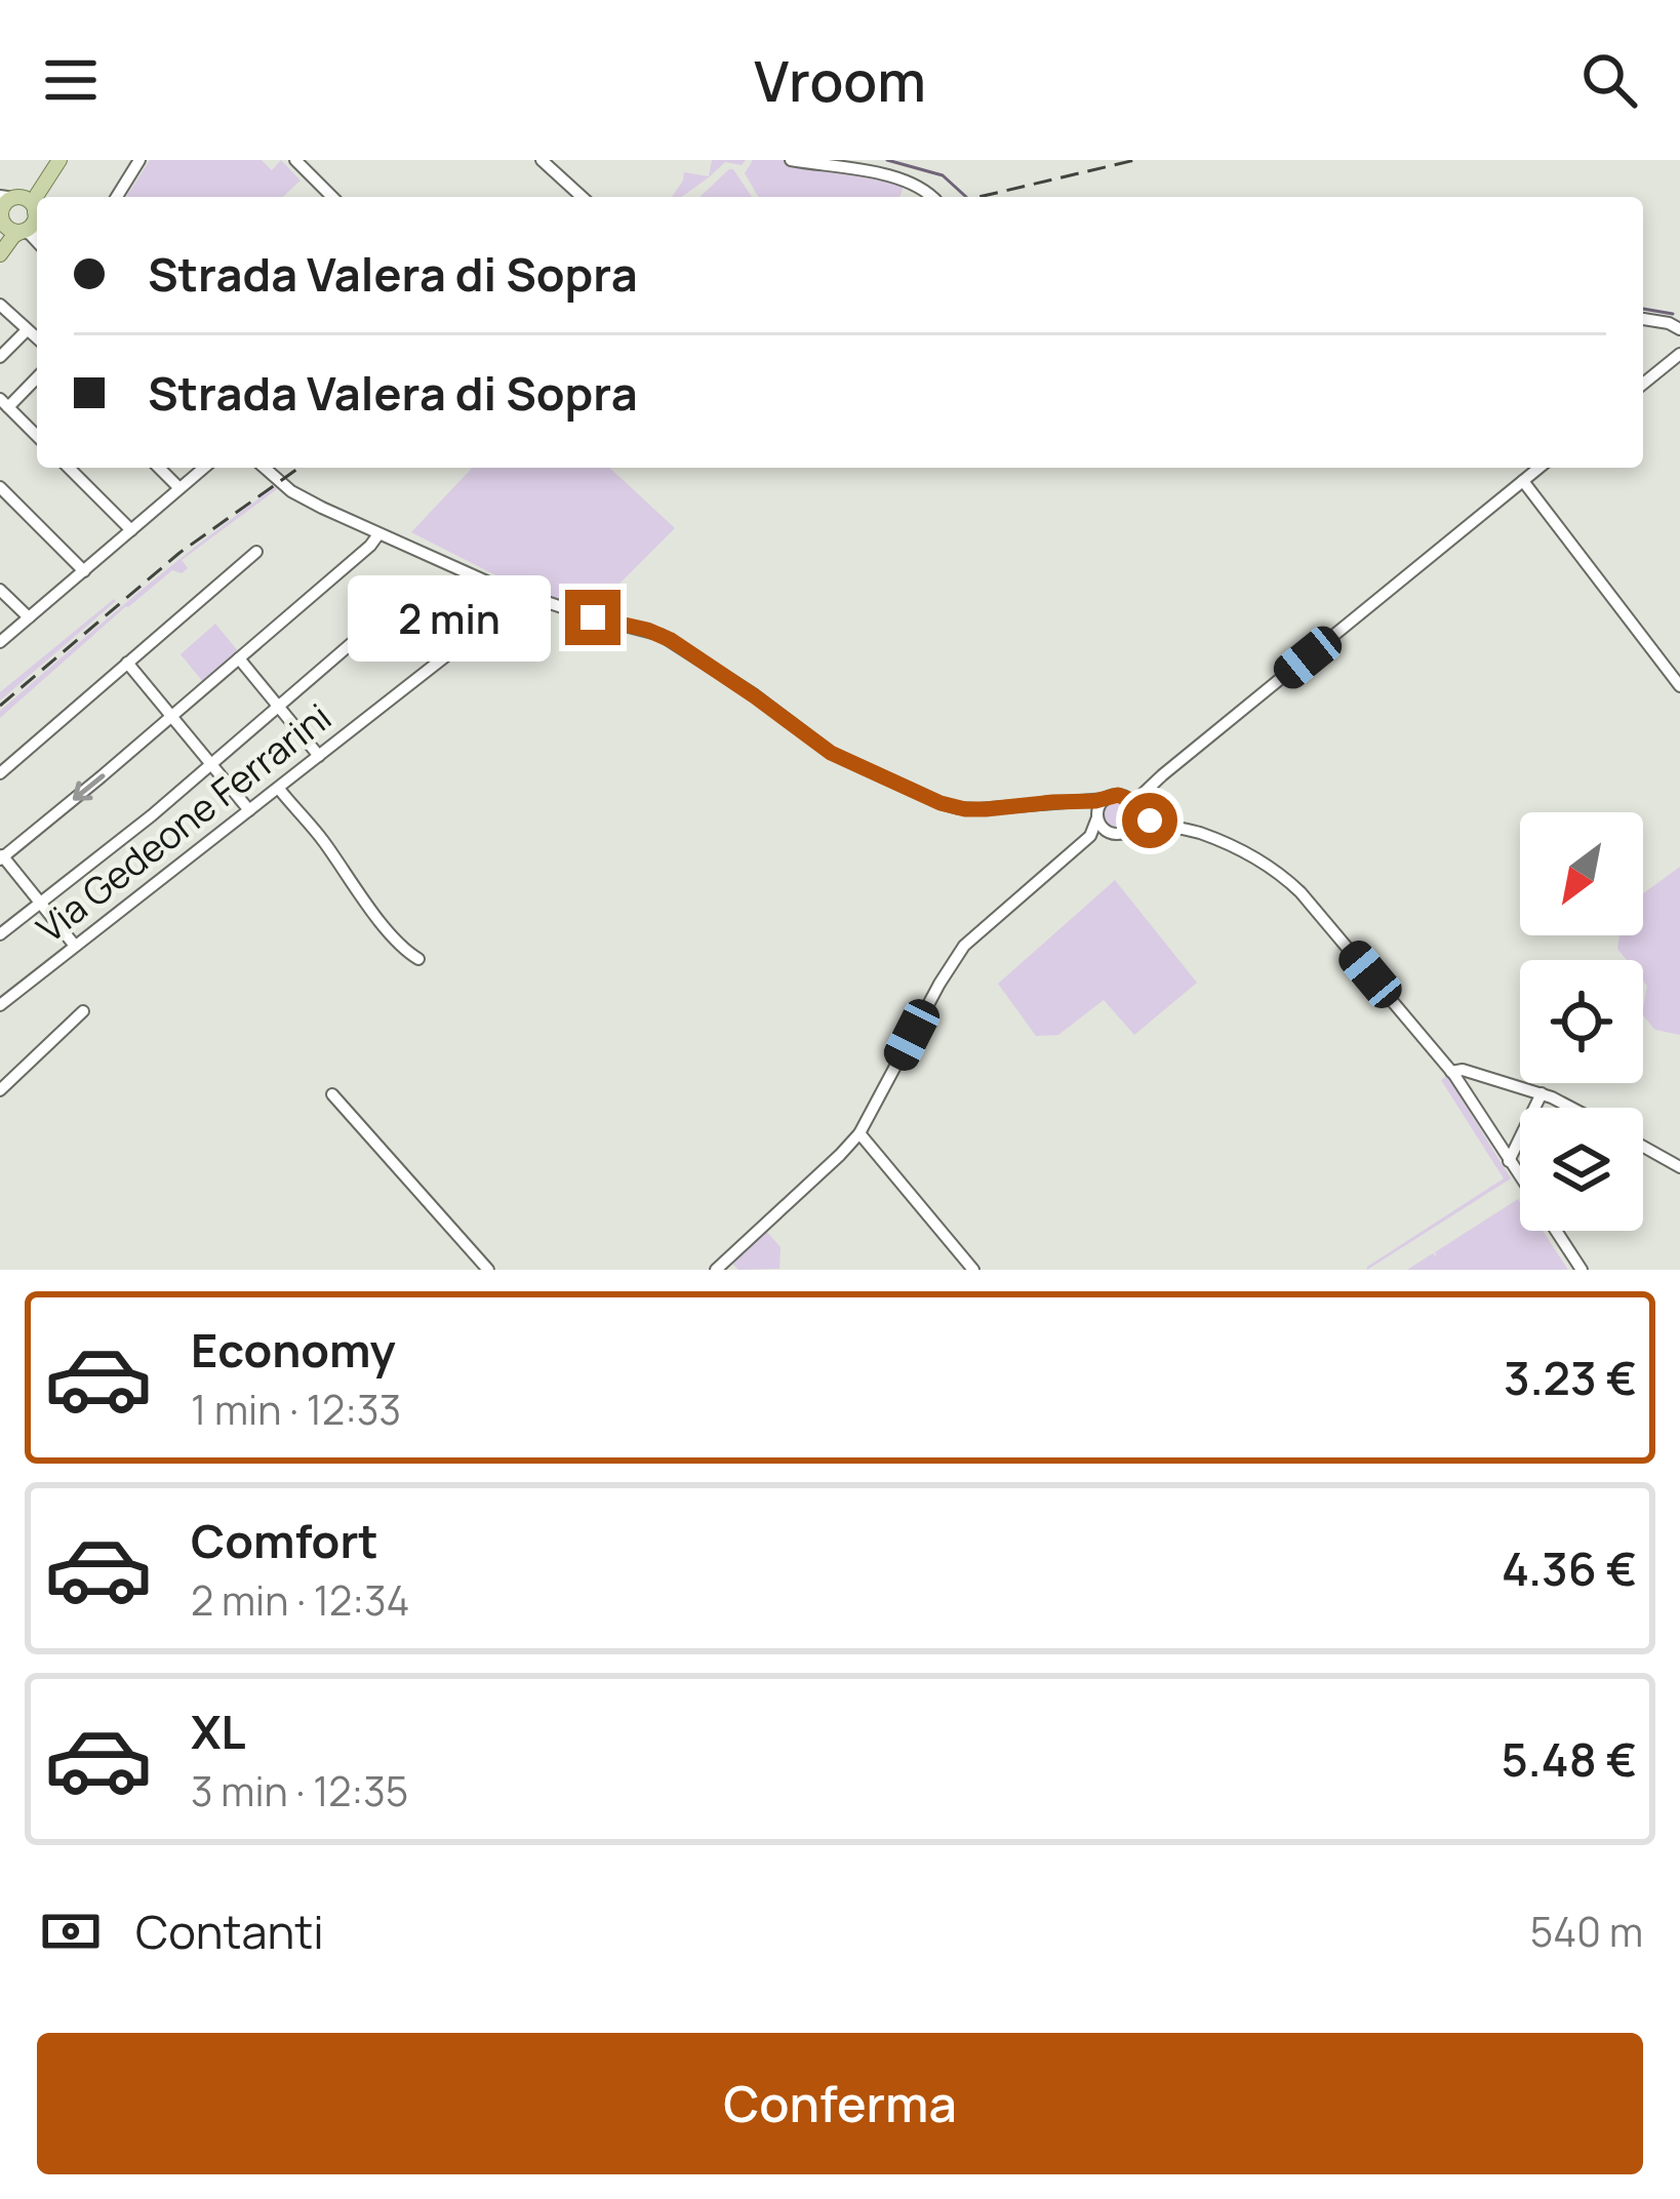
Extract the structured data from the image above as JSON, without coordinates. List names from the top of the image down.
{
  "streets": {
    "street": ["Via Gedeone Ferrarini"]
  },
  "north": "bottom left",
  "page": {
    "header": "Vroom",
    "banner": ["Strada Valera di Sopra", "Strada Valera di Sopra"],
    "bubble": "2 min",
    "list": [
      {
        "name": "Economy",
        "note": "1 min · 12:33",
        "value": "3.23 €"
      },
      {
        "name": "Comfort",
        "note": "2 min · 12:34",
        "value": "4.36 €"
      },
      {
        "name": "XL",
        "note": "3 min · 12:35",
        "value": "5.48 €"
      }
    ],
    "pay": ["Contanti", "540 m"],
    "buttons": "Conferma"
  }
}
